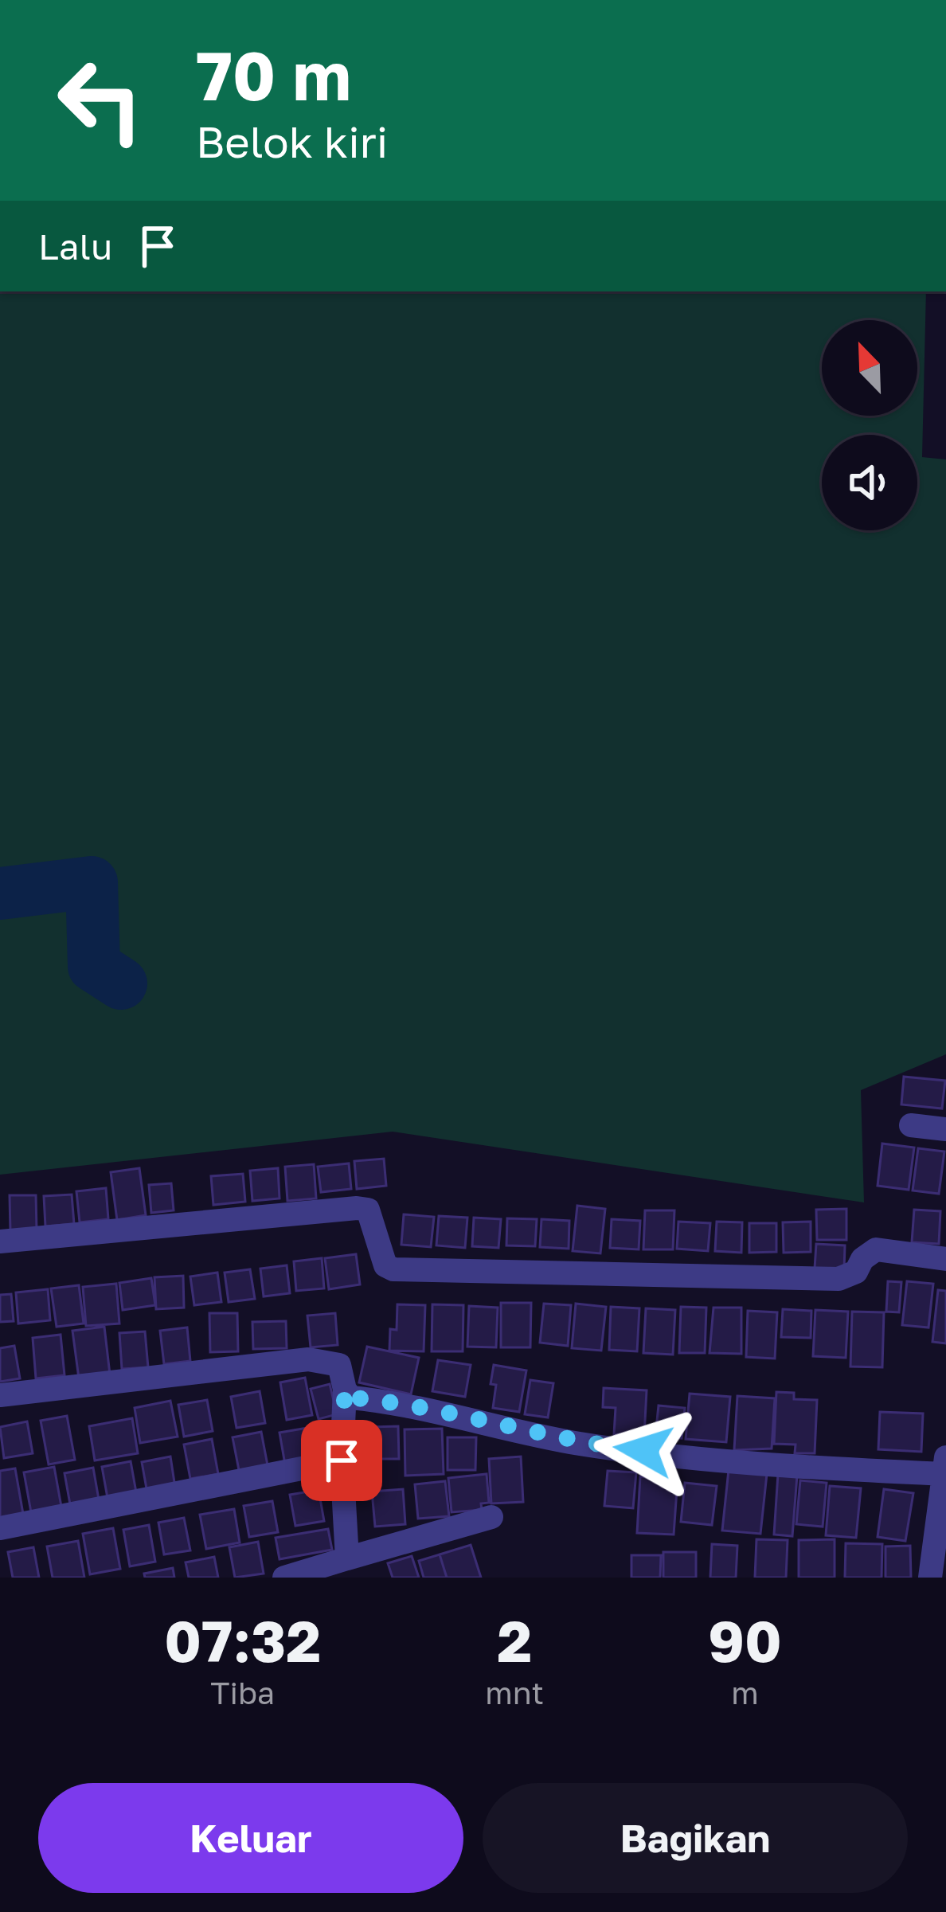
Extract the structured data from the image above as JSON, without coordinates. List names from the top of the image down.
{
  "north": "top left",
  "page": {
    "turn": ["70 m", "Belok kiri"],
    "then": "Lalu",
    "eta": [
      "07:32",
      "Tiba",
      "2",
      "mnt",
      "90",
      "m"
    ],
    "buttons": ["Keluar", "Bagikan"]
  }
}
